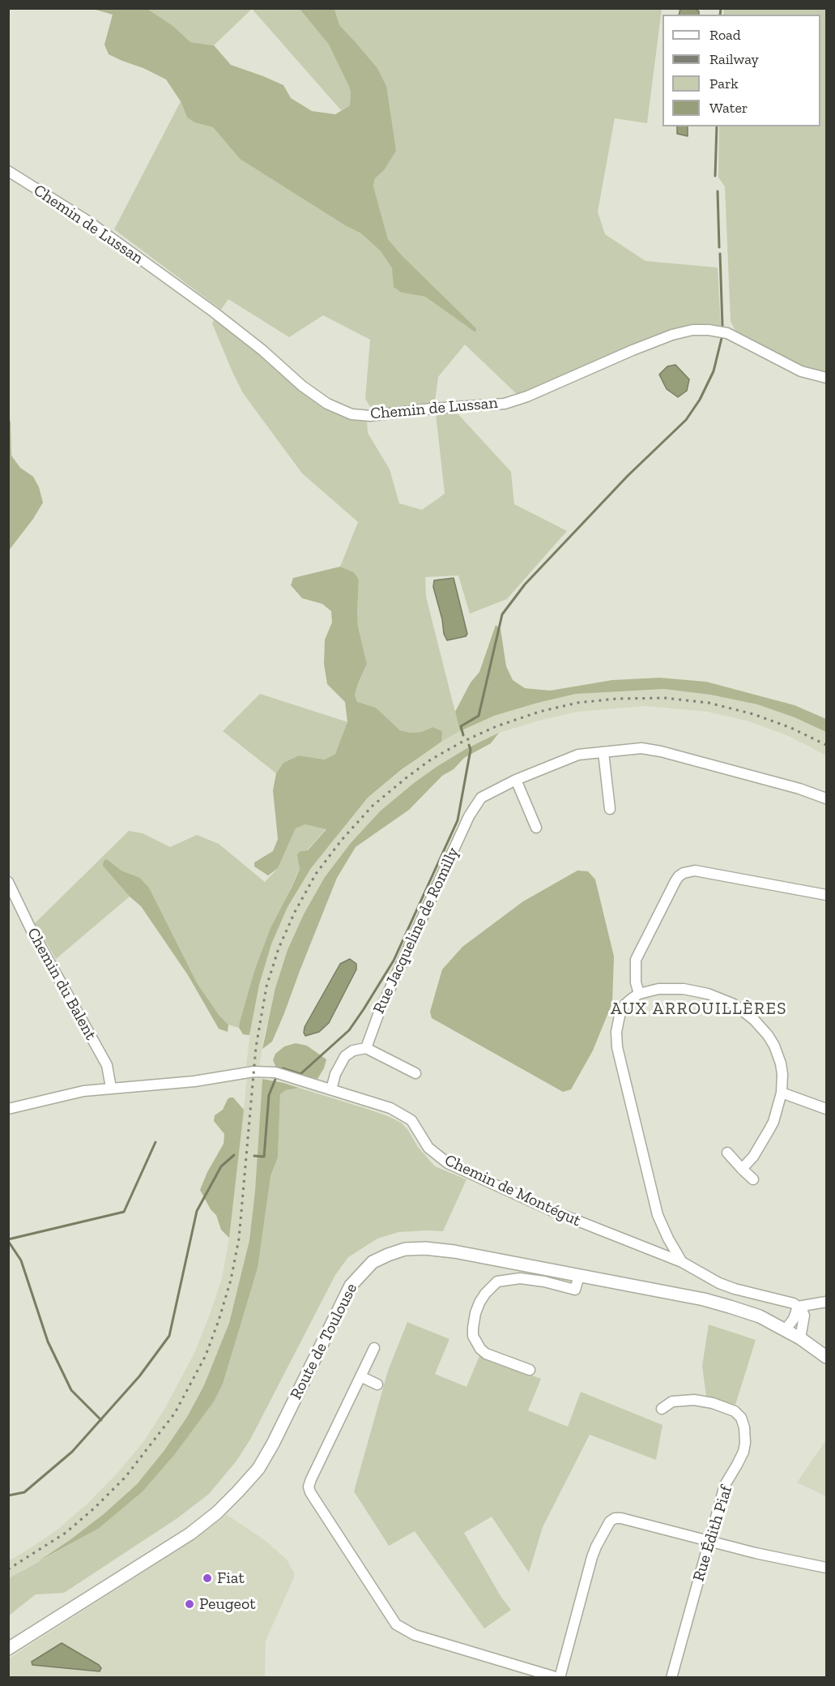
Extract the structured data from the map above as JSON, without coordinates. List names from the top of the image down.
{
  "streets": {
    "main road": ["Route de Toulouse"],
    "street": [
      "Chemin de Lussan",
      "Rue Jacqueline de Romilly",
      "Chemin du Balent",
      "Chemin de Montégut",
      "Rue Édith Piaf"
    ]
  },
  "crossings": [
    ["Chemin du Balent", "Chemin de Montégut"]
  ],
  "districts": ["AUX ARROUILLÈRES"],
  "places": ["Fiat", "Peugeot"],
  "legend": [
    "Road",
    "Railway",
    "Park",
    "Water"
  ]
}
